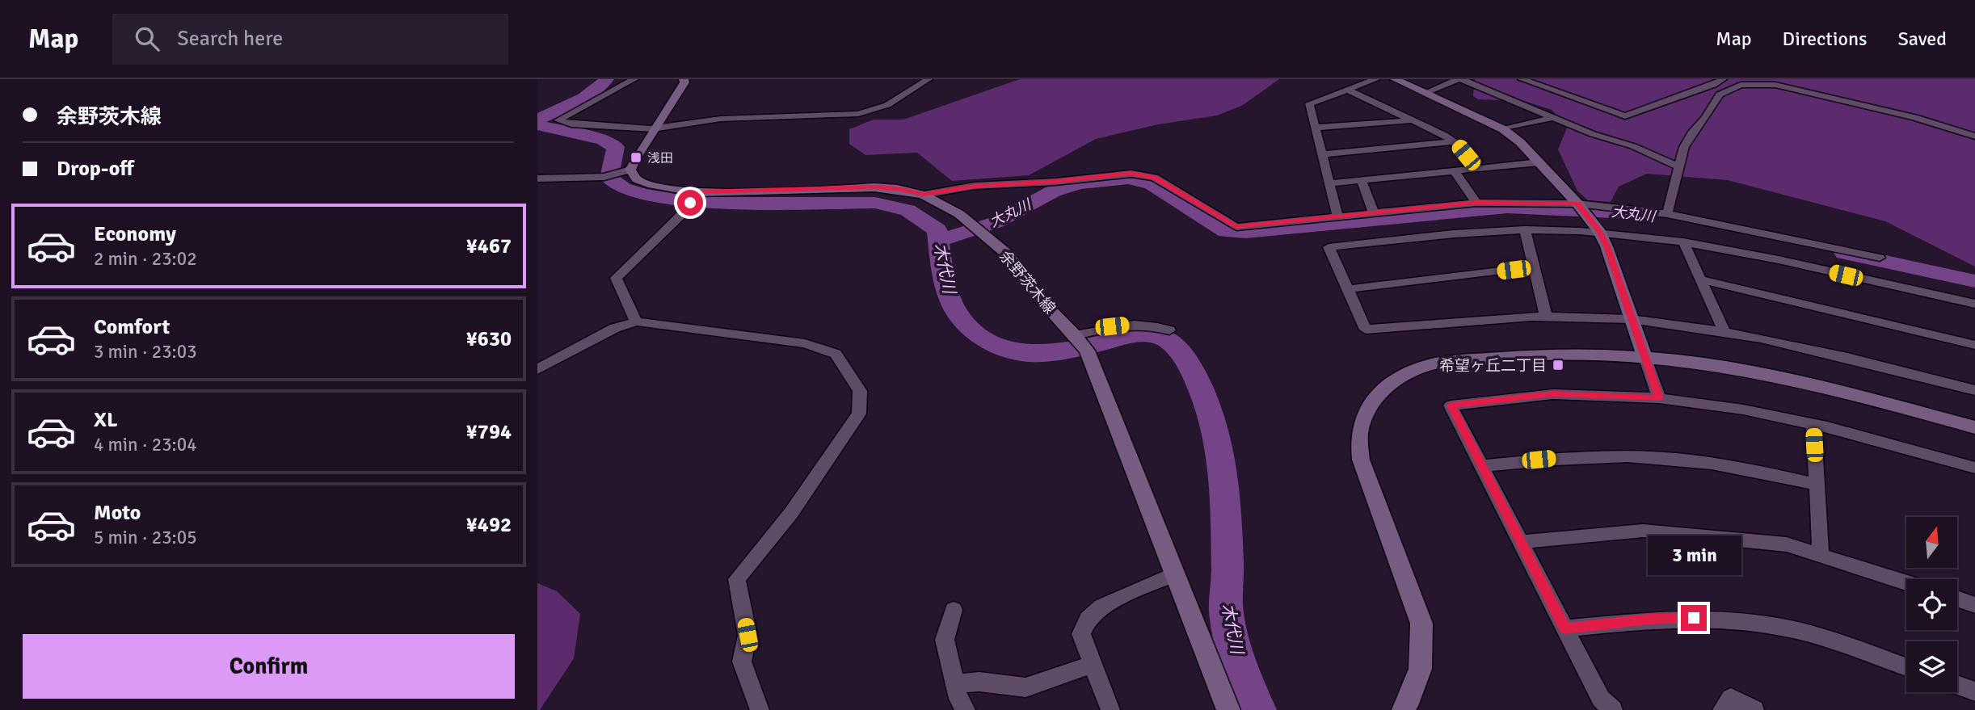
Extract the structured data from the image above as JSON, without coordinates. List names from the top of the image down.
{
  "streets": {
    "street": ["余野茨木線"]
  },
  "water": ["大丸川", "木代川"],
  "places": {
    "transit": ["浅田", "希望ヶ丘二丁目"]
  },
  "north": "top",
  "page": {
    "header": "Map",
    "search": "Search here",
    "nav": ["Map", "Directions", "Saved"],
    "banner": ["余野茨木線", "Drop-off"],
    "list": [
      {
        "name": "Economy",
        "note": "2 min · 23:02",
        "value": "¥467"
      },
      {
        "name": "Comfort",
        "note": "3 min · 23:03",
        "value": "¥630"
      },
      {
        "name": "XL",
        "note": "4 min · 23:04",
        "value": "¥794"
      },
      {
        "name": "Moto",
        "note": "5 min · 23:05",
        "value": "¥492"
      }
    ],
    "bubble": "3 min",
    "buttons": "Confirm"
  }
}
